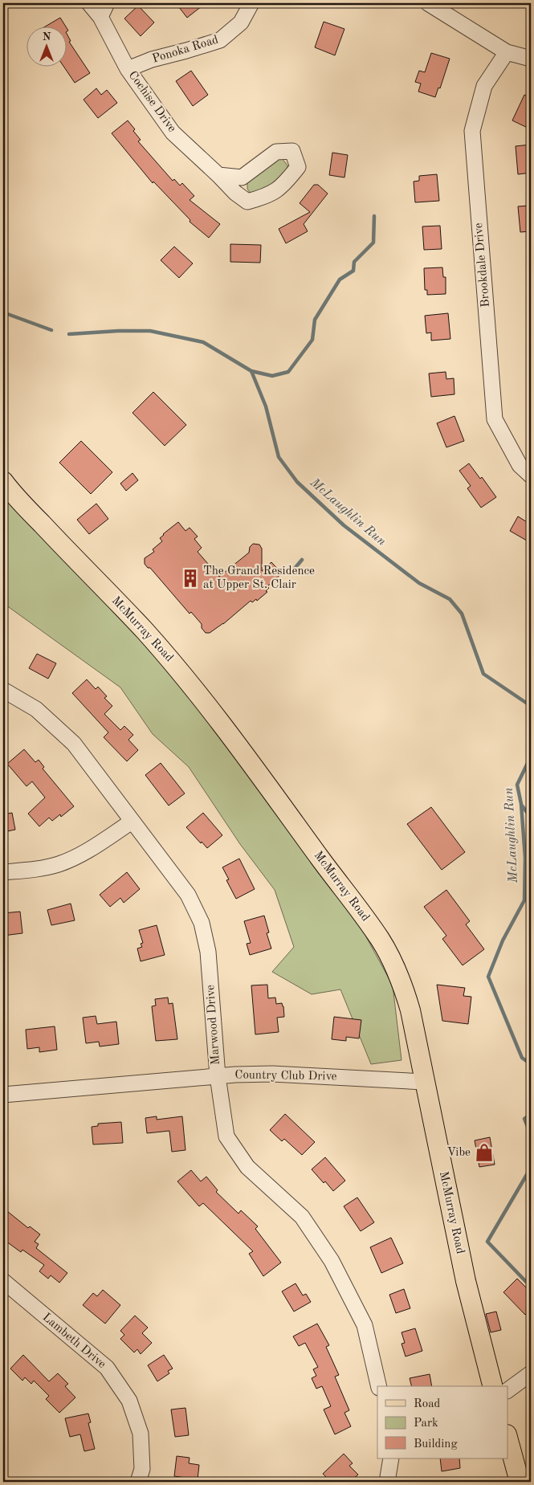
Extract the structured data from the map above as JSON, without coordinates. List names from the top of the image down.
{
  "streets": {
    "main road": ["McMurray Road"],
    "street": [
      "Ponoka Road",
      "Cochise Drive",
      "Brookdale Drive",
      "Marwood Drive",
      "Country Club Drive",
      "Lambeth Drive"
    ]
  },
  "crossings": [
    ["Ponoka Road", "Cochise Drive"],
    ["McMurray Road", "Country Club Drive"],
    ["Marwood Drive", "Country Club Drive"]
  ],
  "water": ["McLaughlin Run"],
  "places": {
    "building": ["The Grand Residence at Upper St. Clair"],
    "shop": ["Vibe"]
  },
  "legend": ["Road", "Park", "Building"],
  "north": "top"
}
